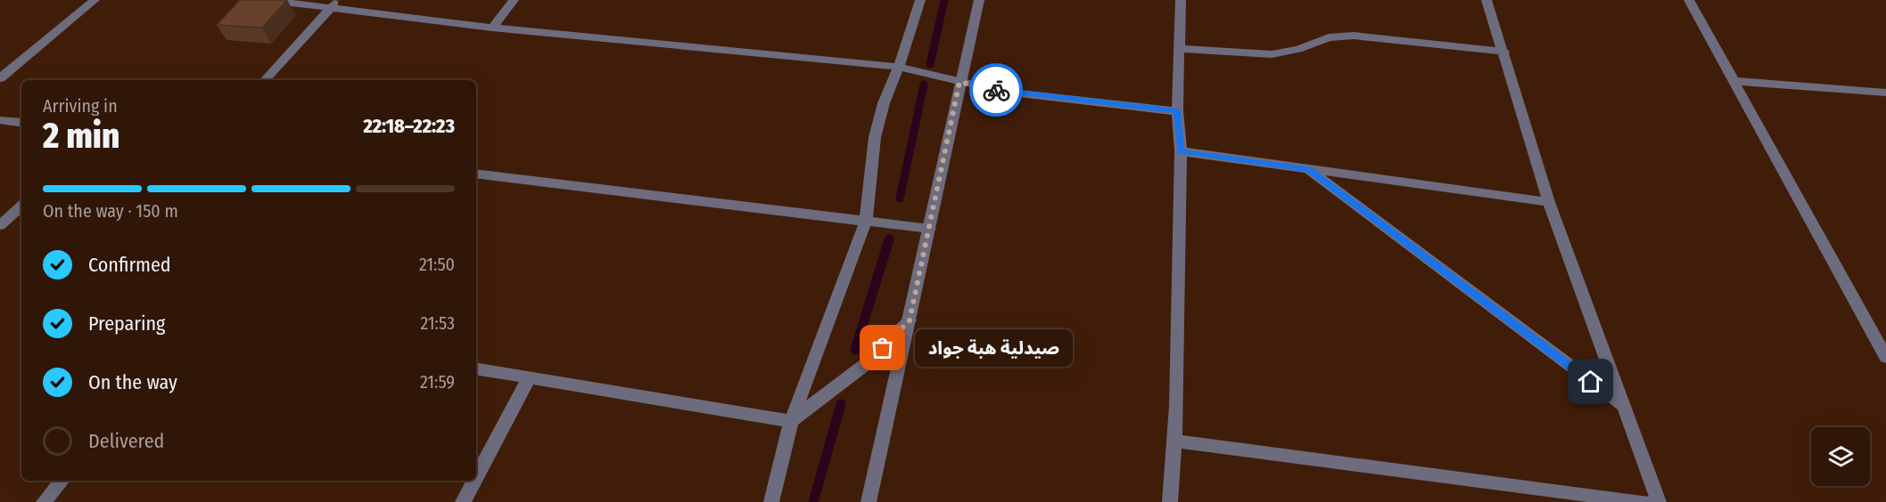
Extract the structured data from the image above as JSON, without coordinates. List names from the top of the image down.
{
  "places": ["صيدلية هبة جواد"],
  "page": {
    "heading": ["2 min", "Arriving in", "22:18–22:23"],
    "bar": "On the way · 150 m",
    "list": [
      ["Confirmed", "21:50"],
      ["Preparing", "21:53"],
      ["On the way", "21:59"],
      "Delivered"
    ],
    "bubble": "صيدلية هبة جواد"
  }
}
